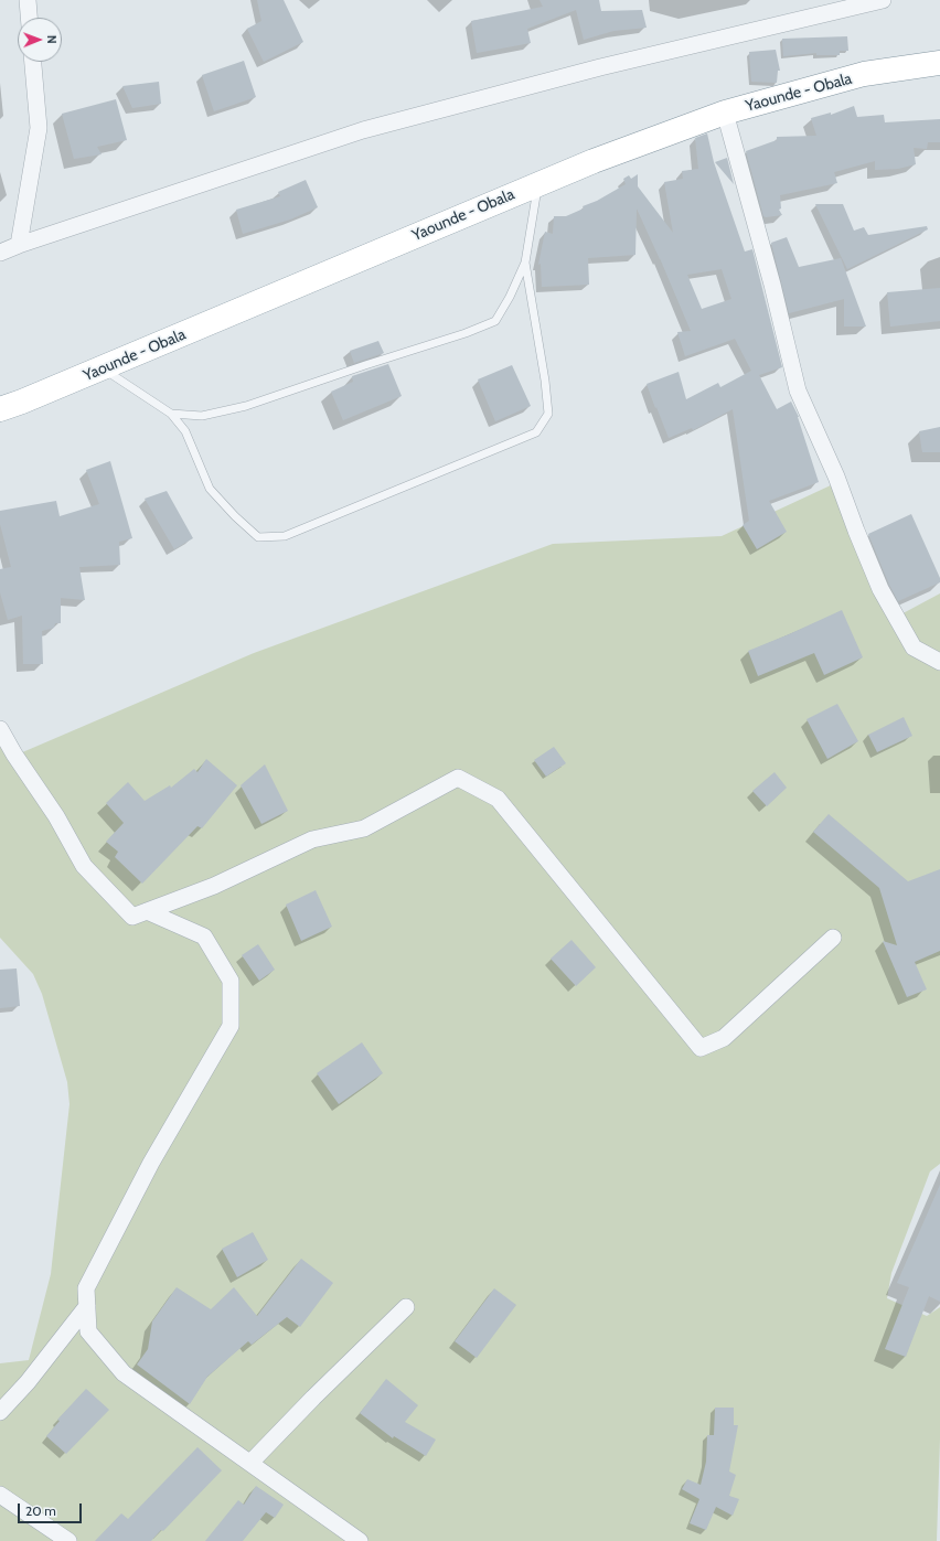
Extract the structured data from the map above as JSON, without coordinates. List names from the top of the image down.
{
  "streets": {
    "highway": ["Yaounde - Obala"]
  },
  "scale_bar": "20 m",
  "north": "right"
}
